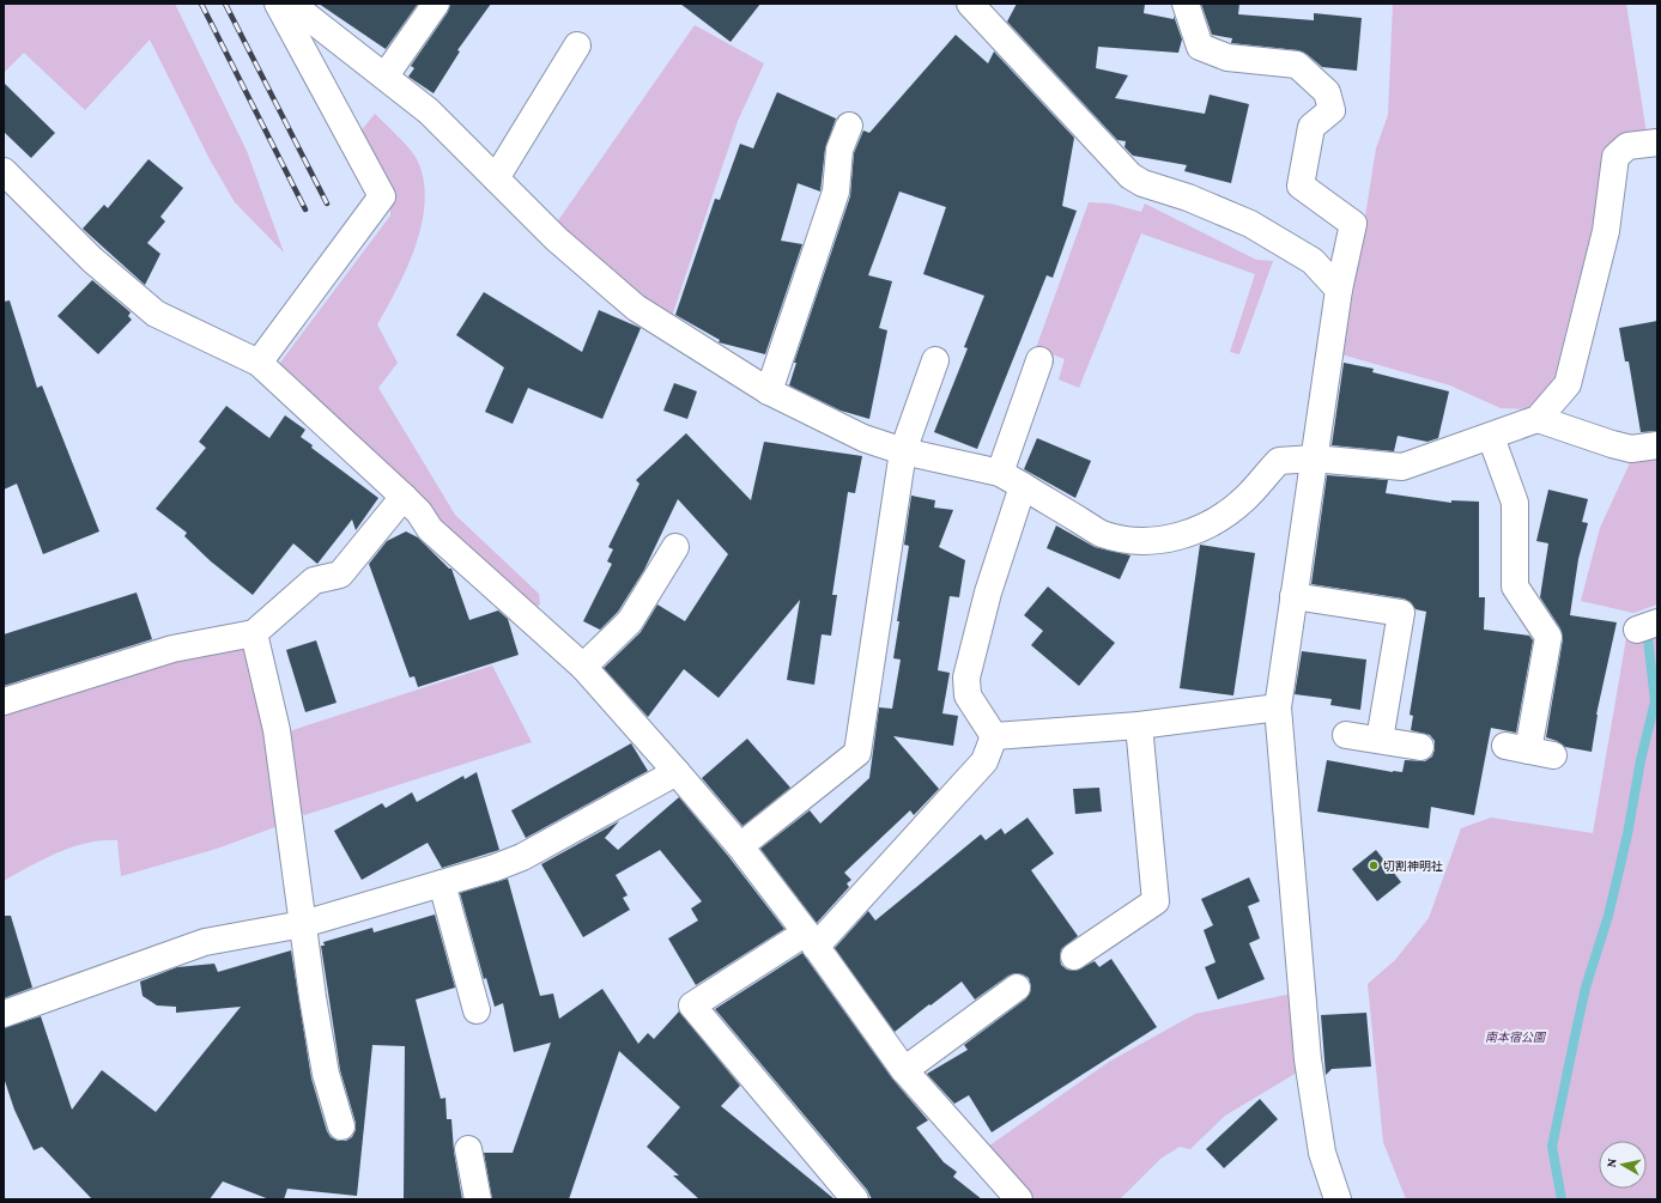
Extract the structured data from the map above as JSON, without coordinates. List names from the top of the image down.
{
  "parks": ["南本宿公園"],
  "places": ["切割神明社"],
  "north": "left"
}
